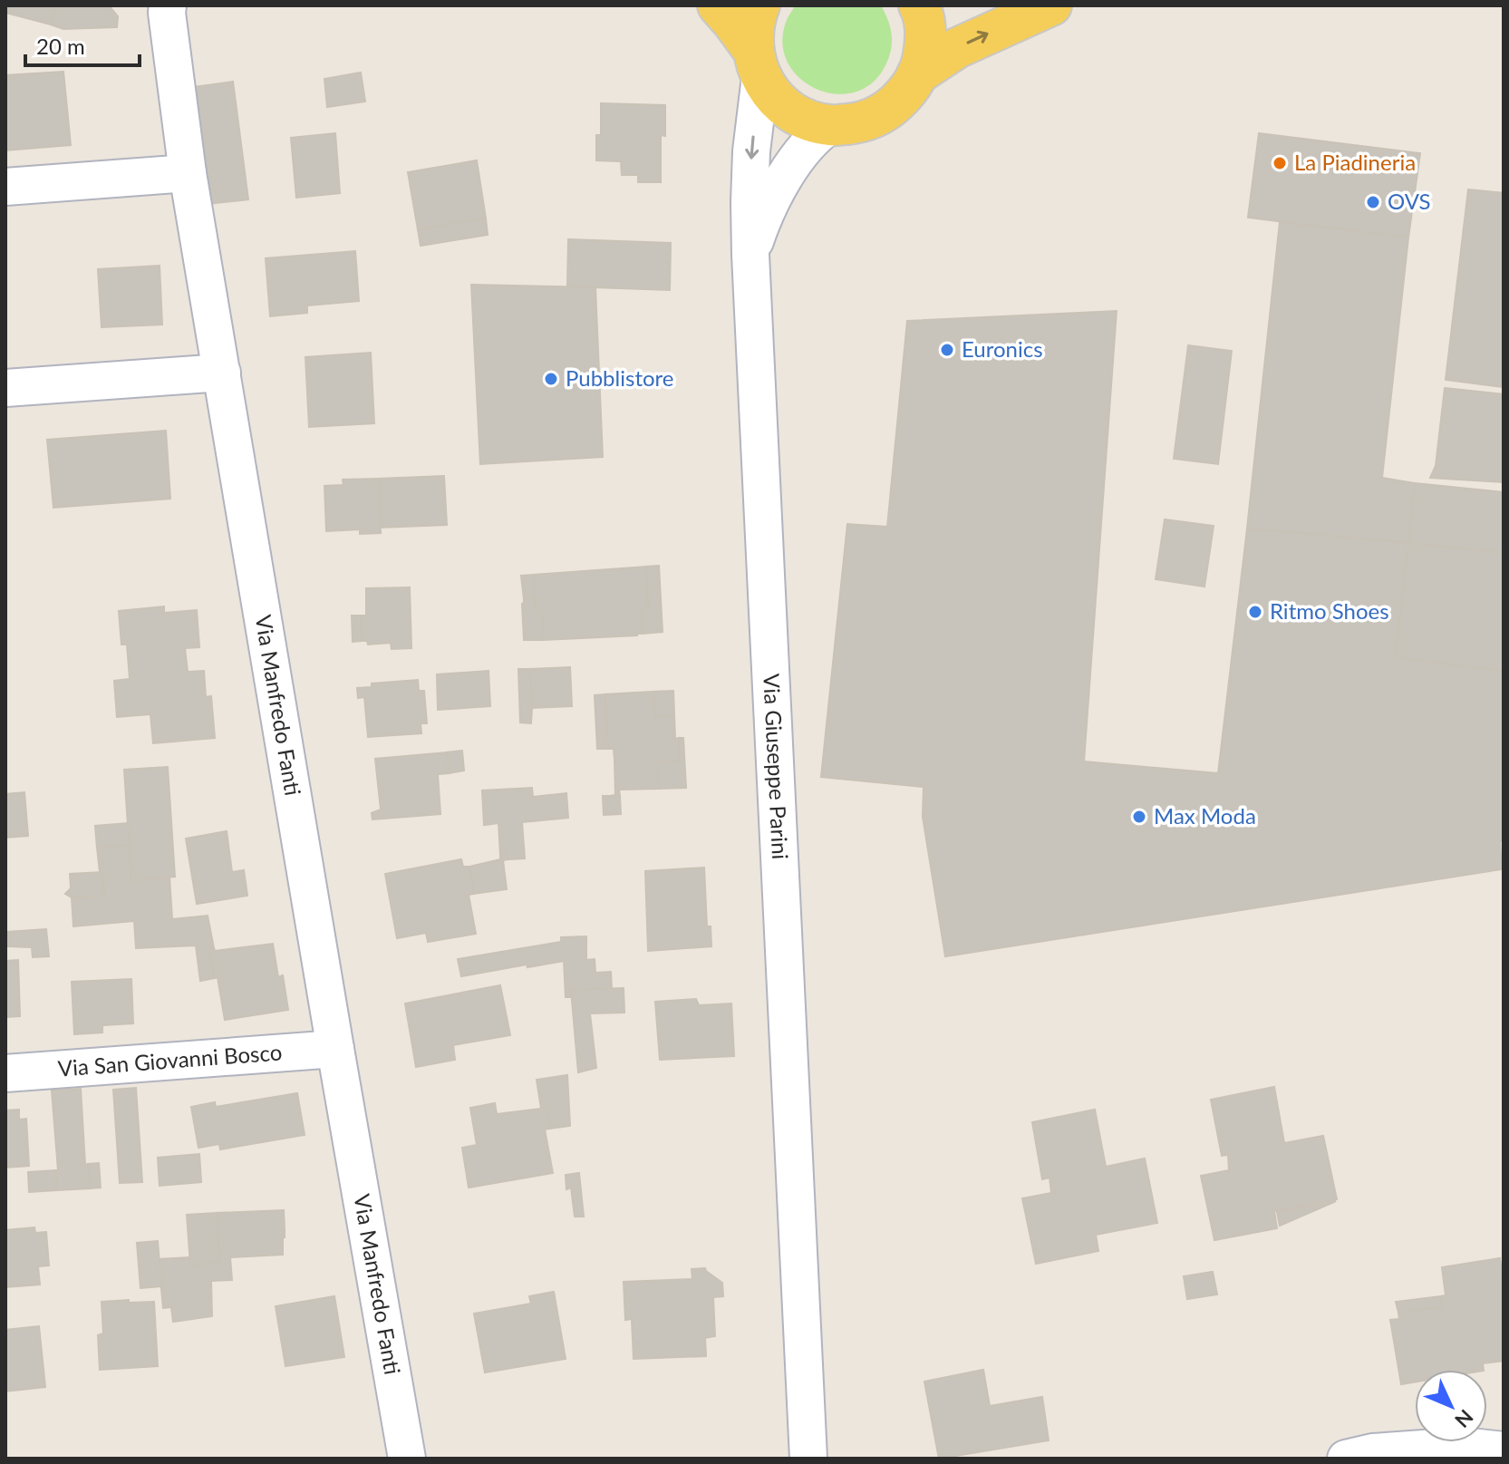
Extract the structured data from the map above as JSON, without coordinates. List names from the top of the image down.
{
  "streets": {
    "street": ["Via Manfredo Fanti", "Via Giuseppe Parini", "Via San Giovanni Bosco"]
  },
  "crossings": [
    ["Via Manfredo Fanti", "Via San Giovanni Bosco"]
  ],
  "places": [
    "La Piadineria",
    "OVS",
    "Euronics",
    "Pubblistore",
    "Ritmo Shoes",
    "Max Moda"
  ],
  "scale_bar": "20 m",
  "north": "bottom right"
}
